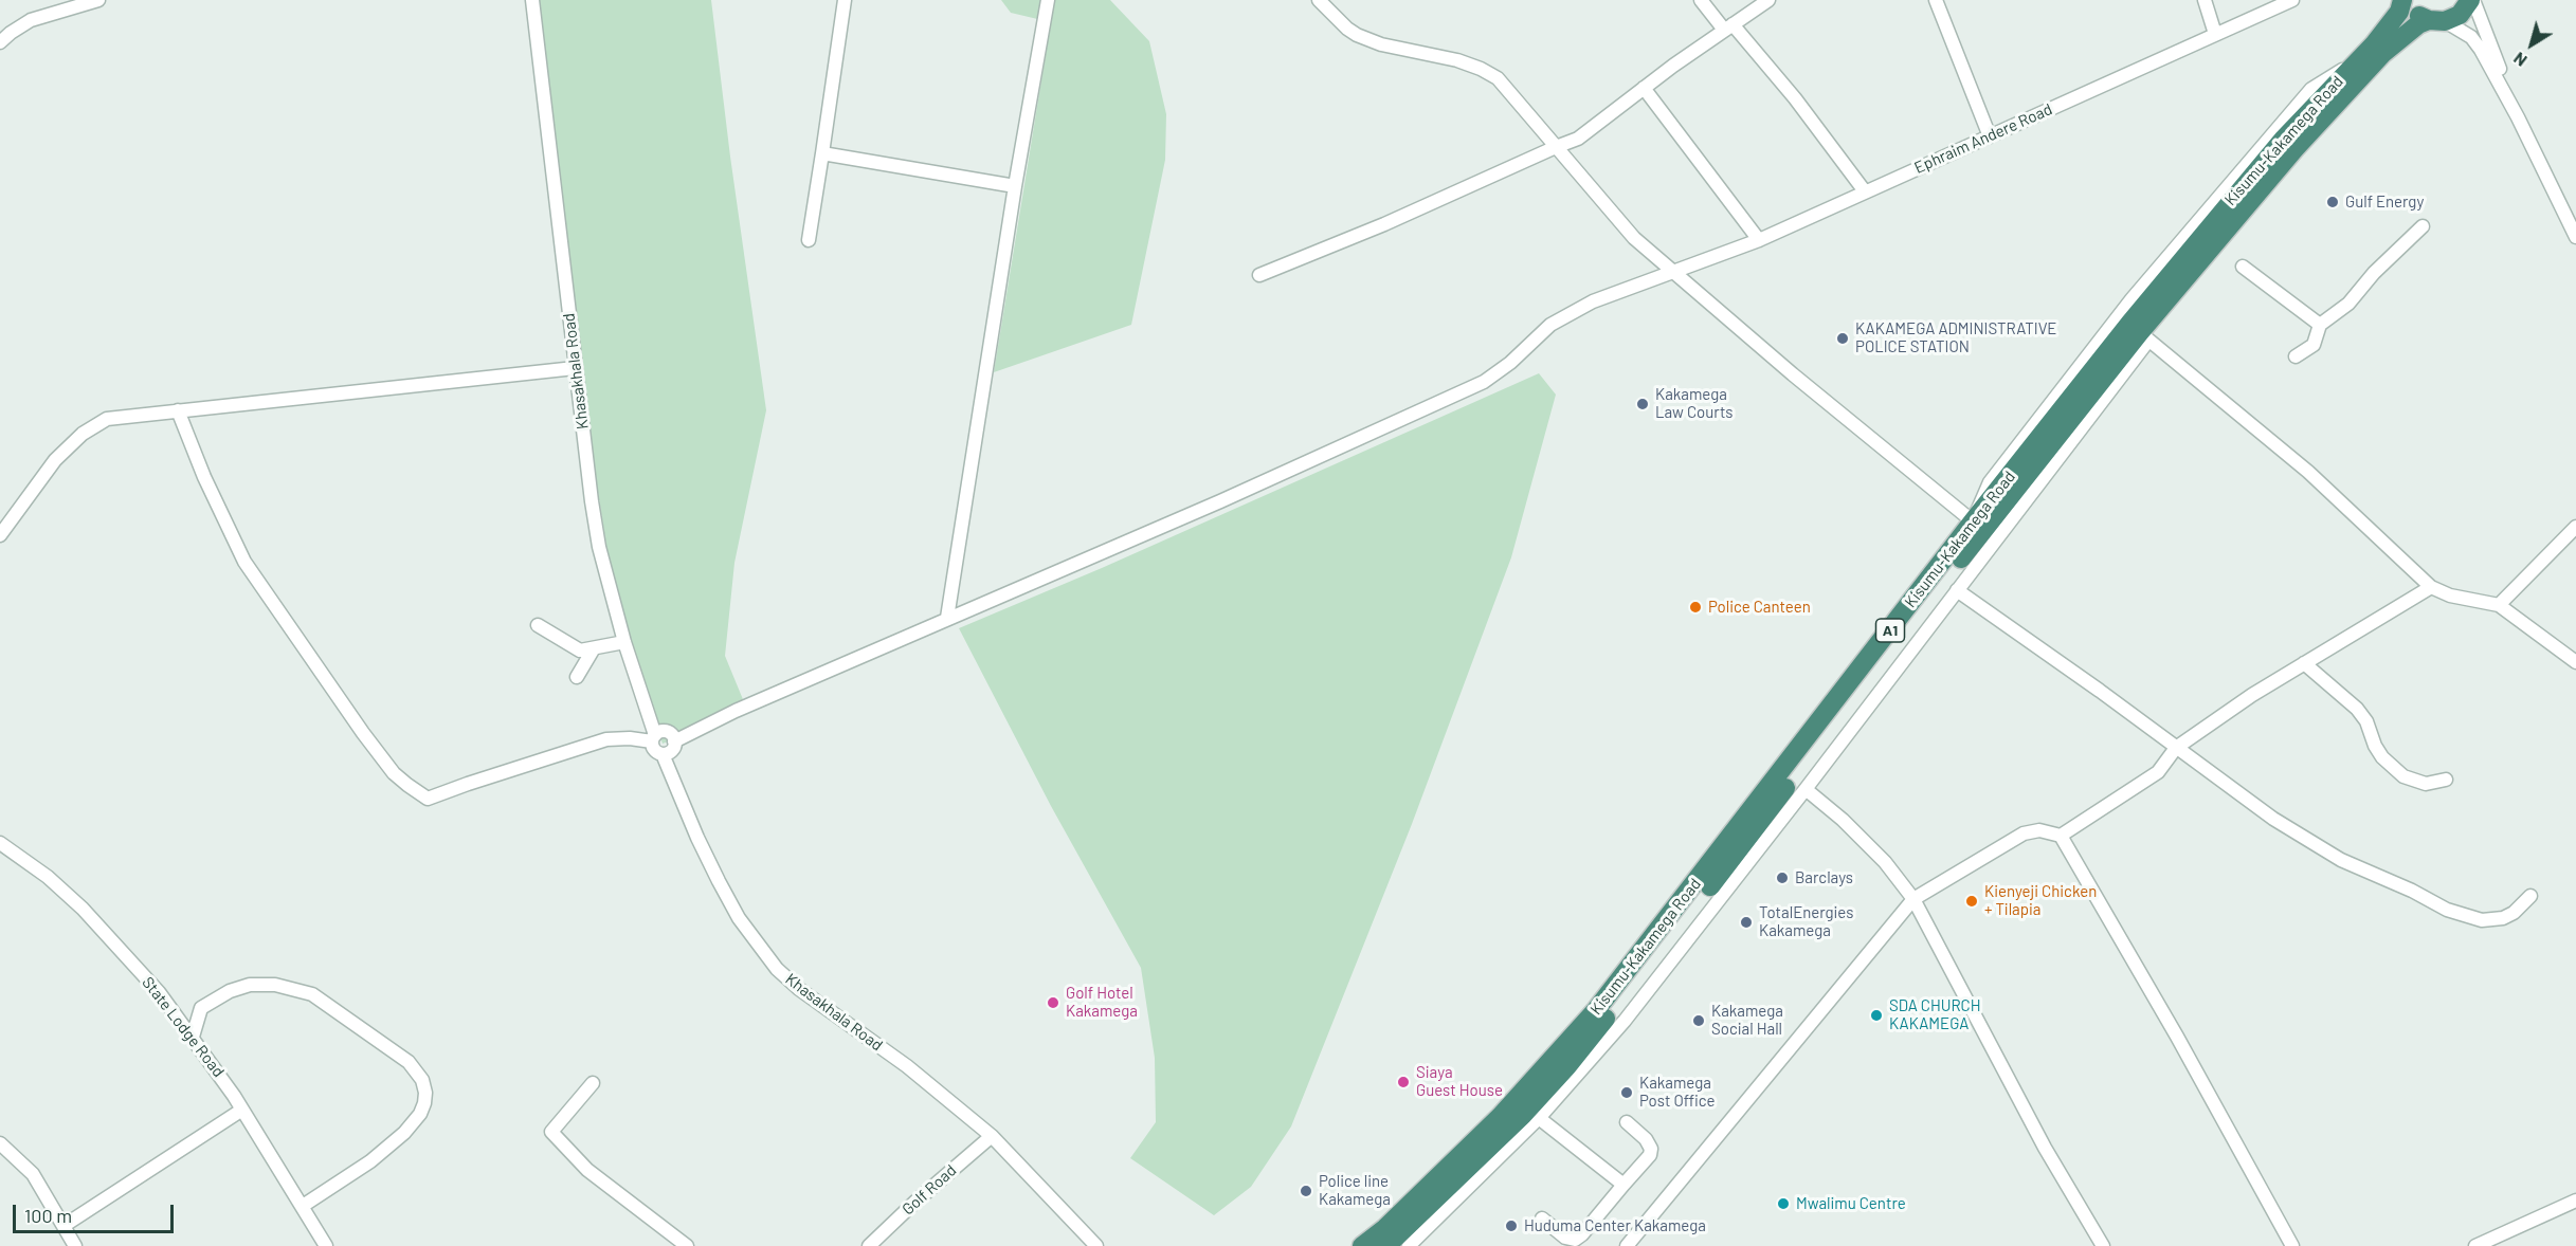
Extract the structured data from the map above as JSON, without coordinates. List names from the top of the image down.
{
  "streets": {
    "highway": ["Kisumu-Kakamega Road", "A1"],
    "street": [
      "Ephraim Andere Road",
      "Khasakhala Road",
      "State Lodge Road",
      "Golf Road"
    ]
  },
  "crossings": [
    ["Ephraim Andere Road", "Khasakhala Road"],
    ["Khasakhala Road", "Golf Road"]
  ],
  "places": [
    "Gulf Energy",
    "KAKAMEGA ADMINISTRATIVE POLICE STATION",
    "Kakamega Law Courts",
    "Police Canteen",
    "Barclays",
    "Kienyeji Chicken + Tilapia",
    "TotalEnergies Kakamega",
    "Golf Hotel Kakamega",
    "SDA CHURCH KAKAMEGA",
    "Kakamega Social Hall",
    "Siaya Guest House",
    "Kakamega Post Office",
    "Police line Kakamega",
    "Mwalimu Centre",
    "Huduma Center Kakamega"
  ],
  "scale_bar": "100 m",
  "north": "bottom left"
}
